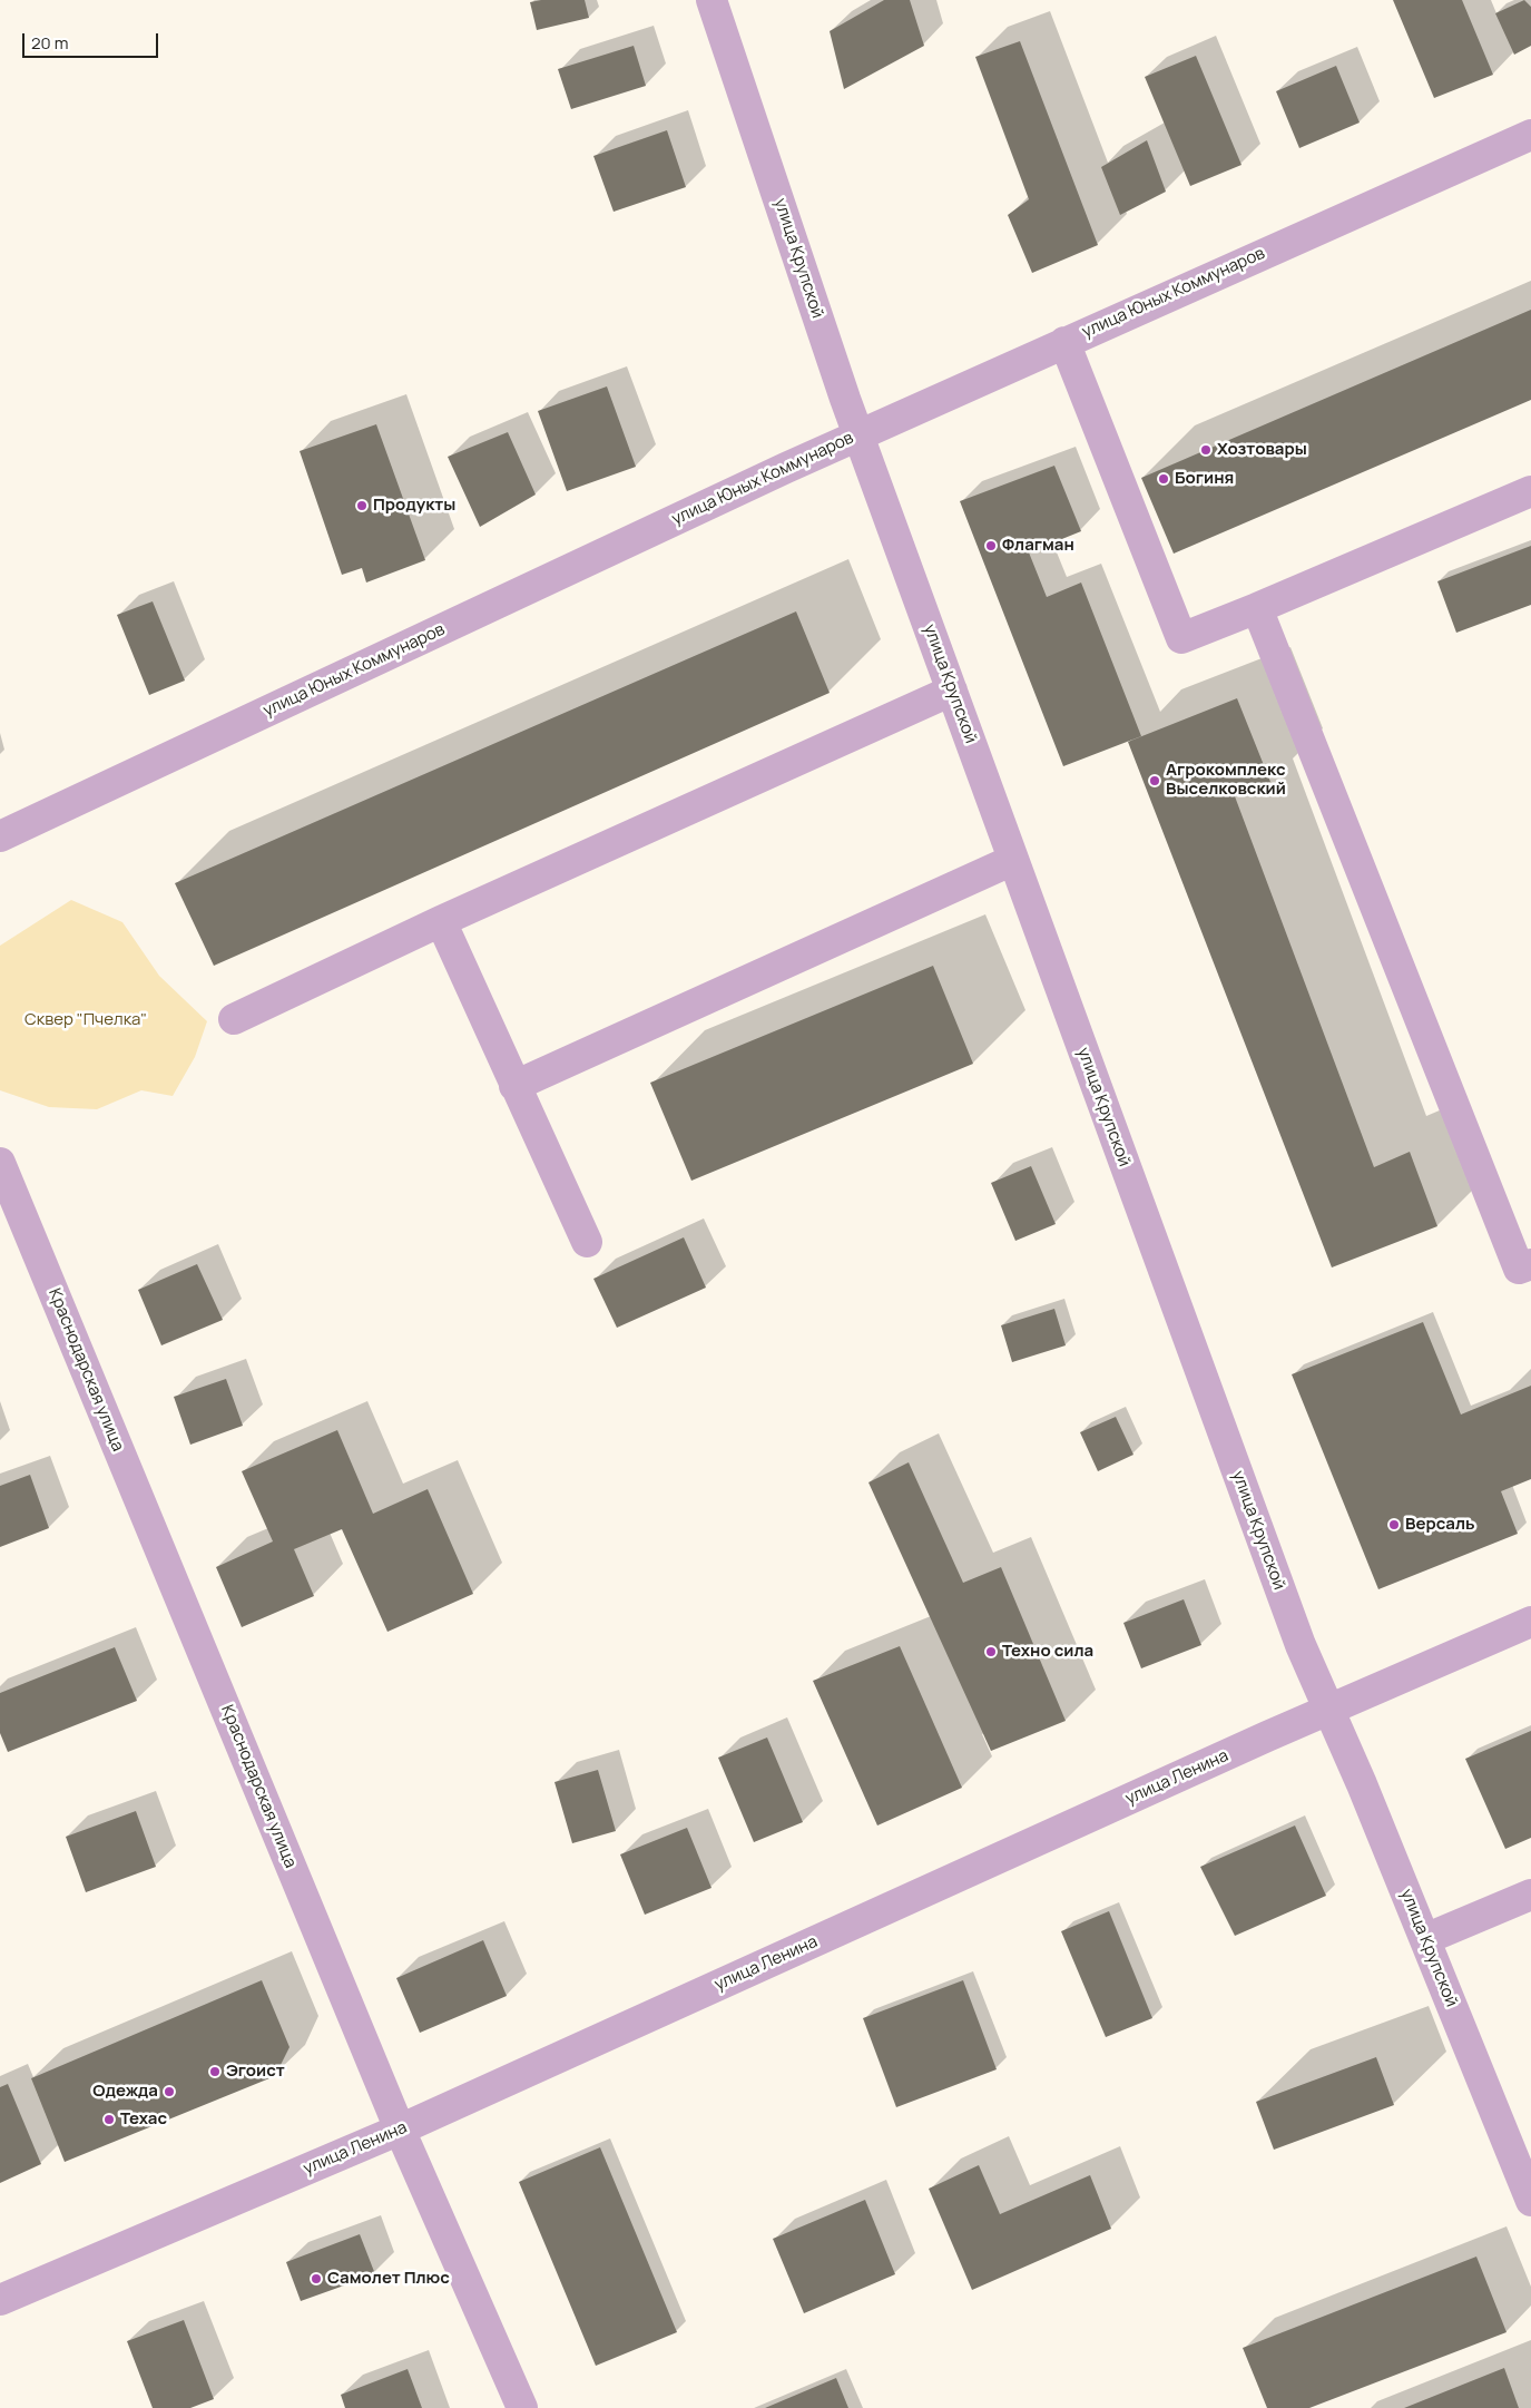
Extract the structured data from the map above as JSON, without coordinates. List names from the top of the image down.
{
  "streets": {
    "street": [
      "улица Крупской",
      "улица Юных Коммунаров",
      "Краснодарская улица",
      "улица Ленина"
    ]
  },
  "crossings": [
    ["улица Крупской", "улица Юных Коммунаров"],
    ["улица Крупской", "улица Ленина"],
    ["Краснодарская улица", "улица Ленина"]
  ],
  "parks": ["Сквер \"Пчелка\""],
  "places": [
    "Хозтовары",
    "Богиня",
    "Продукты",
    "Флагман",
    "Агрокомплекс Выселковский",
    "Версаль",
    "Техно сила",
    "Эгоист",
    "Одежда",
    "Техас",
    "Самолет Плюс"
  ],
  "scale_bar": "20 m"
}
